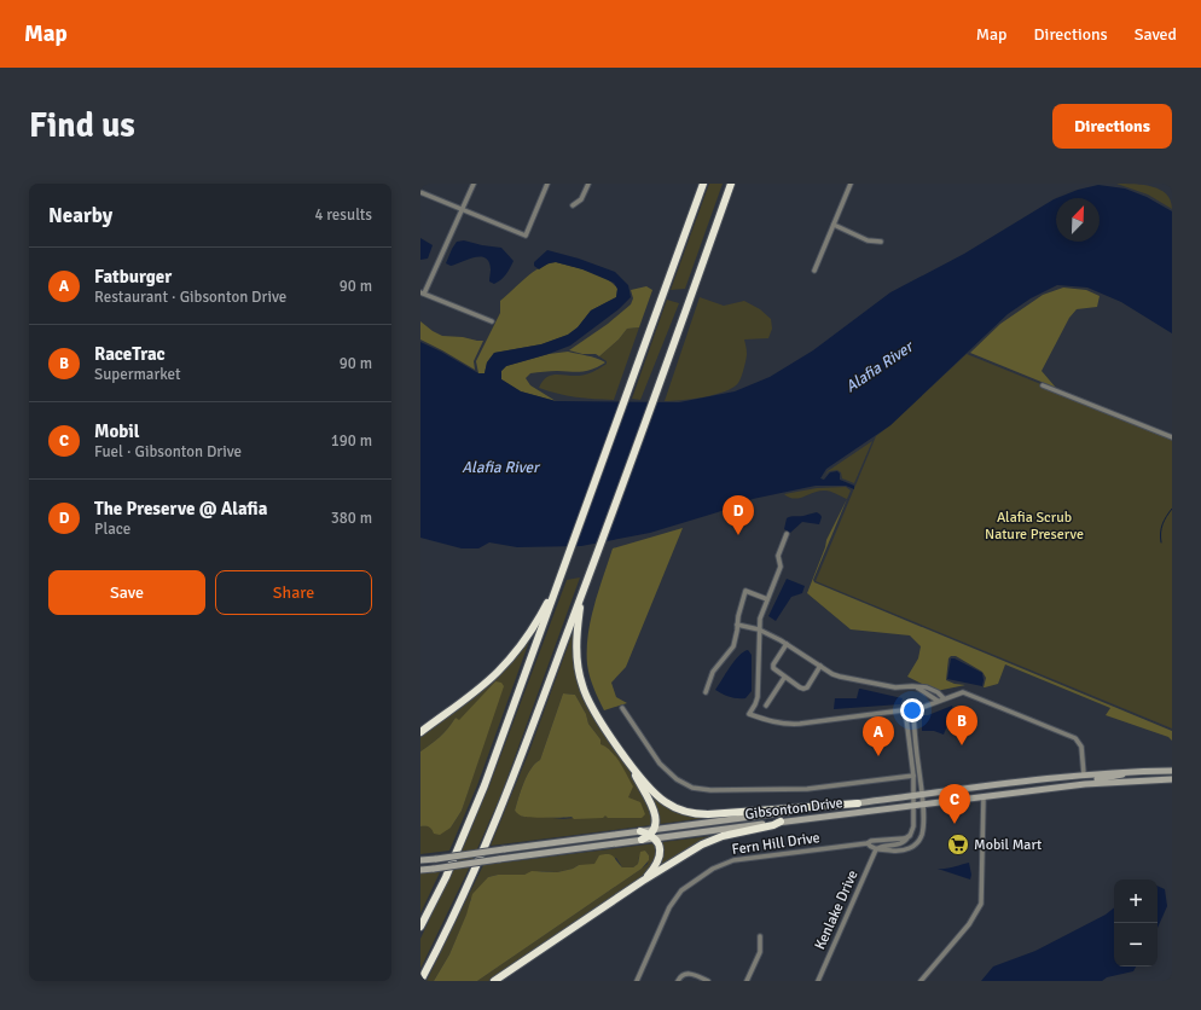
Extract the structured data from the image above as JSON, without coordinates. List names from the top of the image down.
{
  "streets": {
    "main road": ["Gibsonton Drive"],
    "street": ["Fern Hill Drive", "Kenlake Drive"]
  },
  "water": ["Alafia River"],
  "parks": ["Alafia Scrub Nature Preserve"],
  "places": {
    "supermarket": ["Mobil Mart"]
  },
  "north": "top right",
  "page": {
    "header": "Map",
    "nav": ["Map", "Directions", "Saved"],
    "buttons": [
      "Directions",
      ["Save", "Share"]
    ],
    "title": "Find us",
    "heading": ["Nearby", "4 results"],
    "list": [
      {
        "mark": "A",
        "name": "Fatburger",
        "note": "Restaurant · Gibsonton Drive",
        "value": "90 m"
      },
      {
        "mark": "B",
        "name": "RaceTrac",
        "note": "Supermarket",
        "value": "90 m"
      },
      {
        "mark": "C",
        "name": "Mobil",
        "note": "Fuel · Gibsonton Drive",
        "value": "190 m"
      },
      {
        "mark": "D",
        "name": "The Preserve @ Alafia",
        "note": "Place",
        "value": "380 m"
      }
    ],
    "pins": [
      "D",
      "B",
      "A",
      "C"
    ],
    "map_buttons": ["+", "−"]
  }
}
